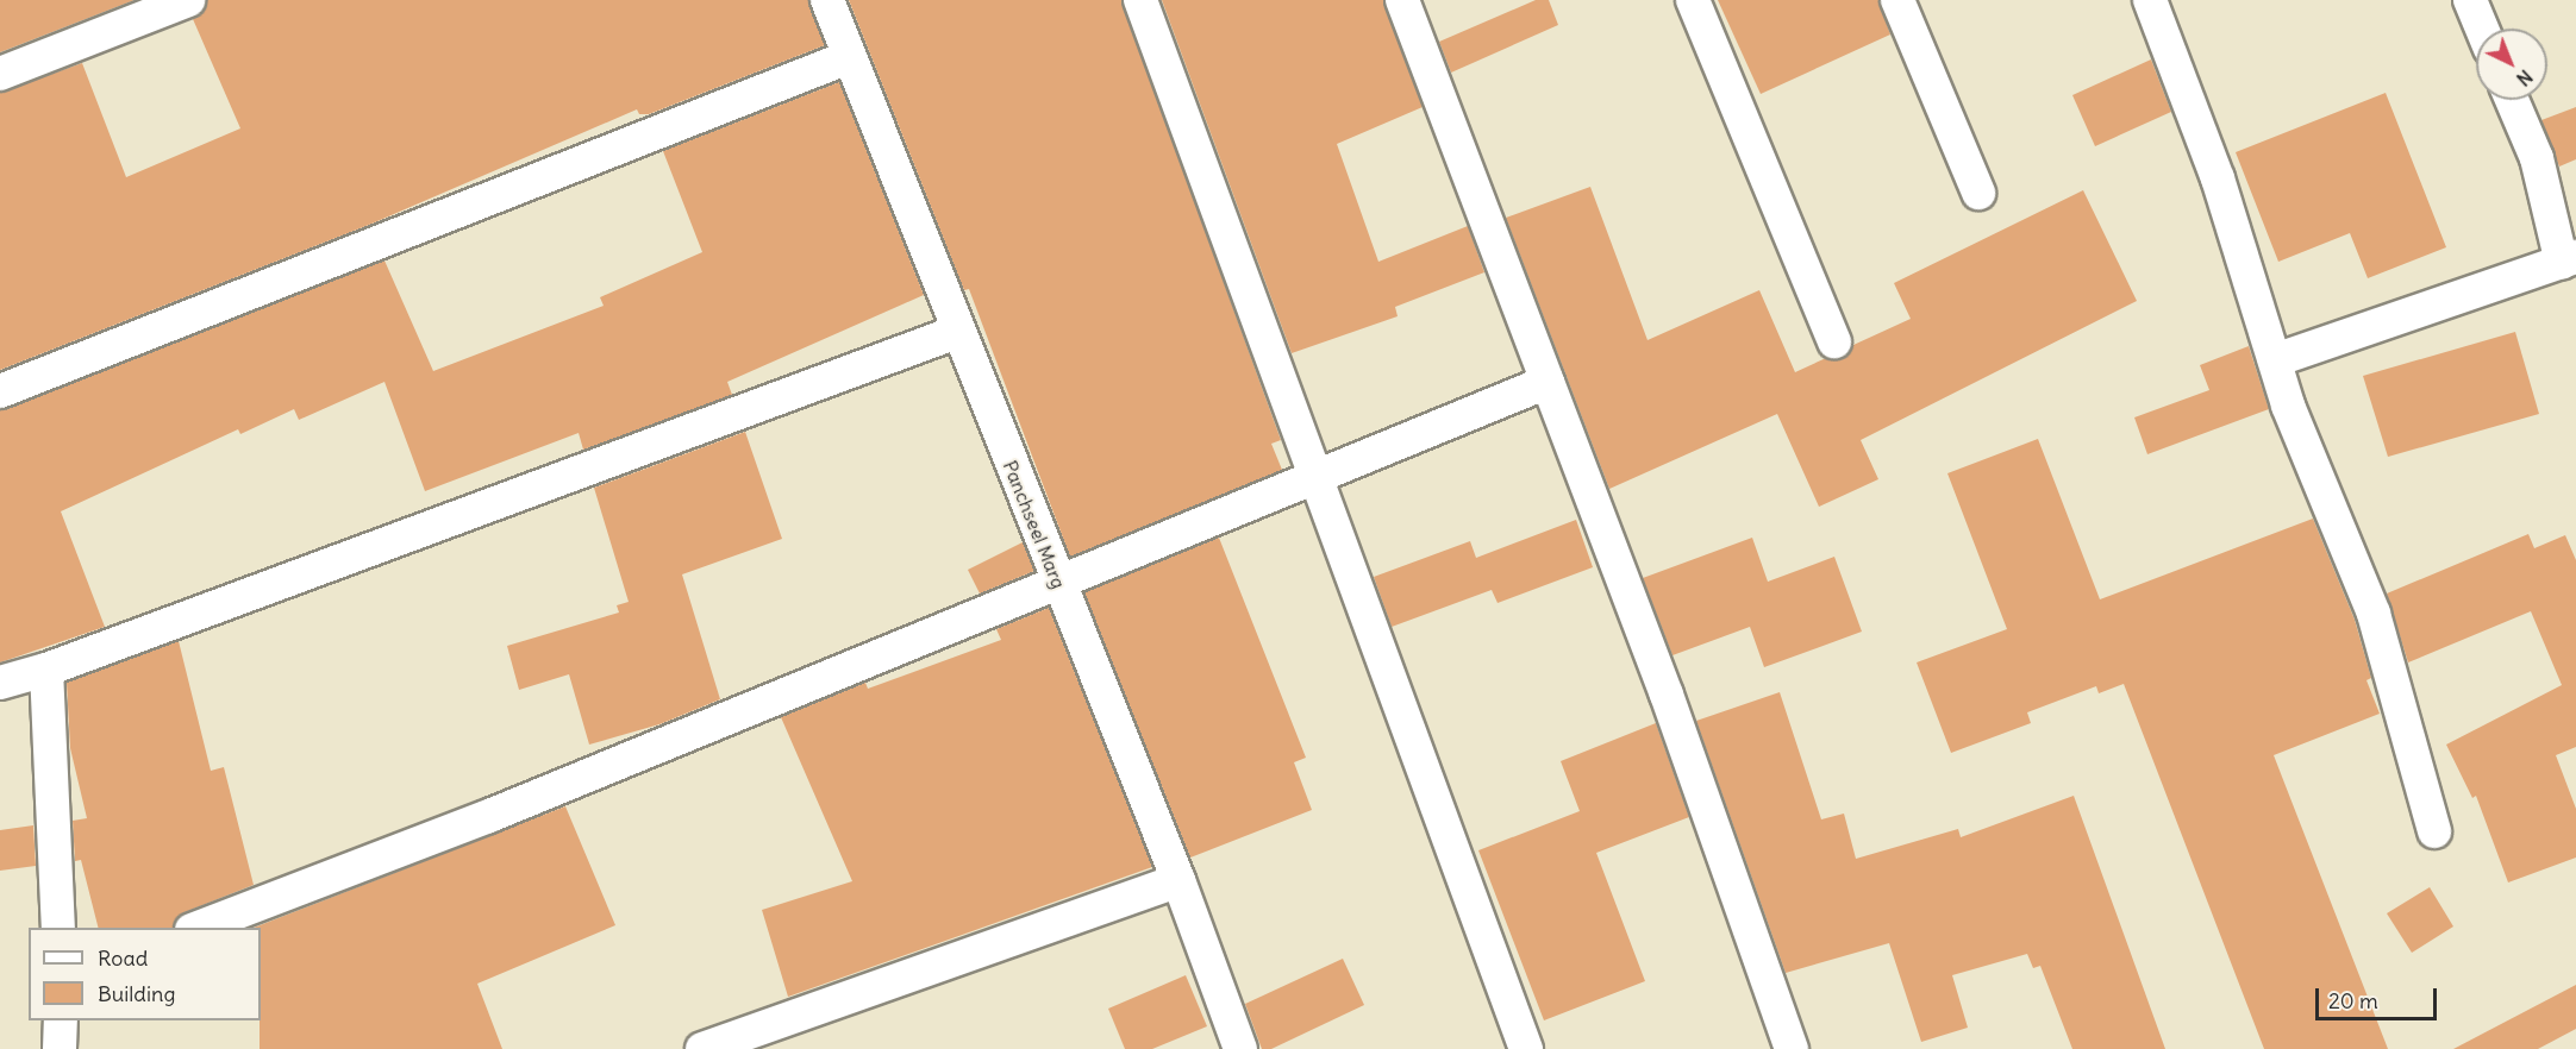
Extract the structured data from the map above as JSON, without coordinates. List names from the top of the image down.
{
  "streets": {
    "street": ["Panchseel Marg"]
  },
  "legend": ["Road", "Building"],
  "scale_bar": "20 m",
  "north": "bottom right"
}
